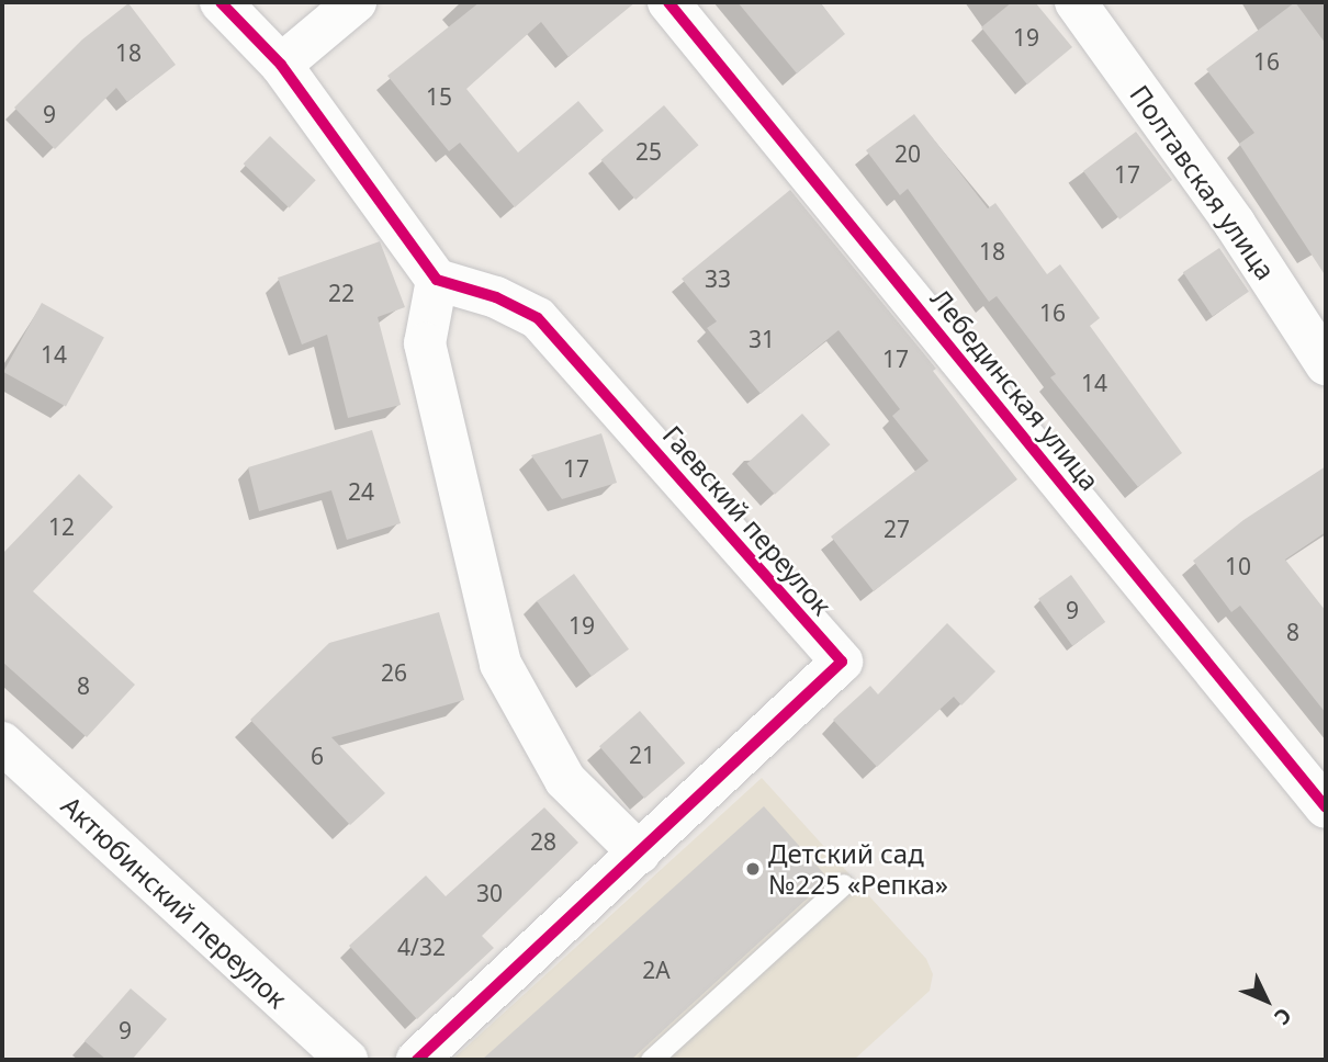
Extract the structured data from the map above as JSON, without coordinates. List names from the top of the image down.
{
  "streets": {
    "street": [
      "Полтавская улица",
      "Лебединская улица",
      "Гаевский переулок",
      "Актюбинский переулок"
    ]
  },
  "places": ["Детский сад №225 «Репка»"],
  "house_numbers": [
    "19",
    "18",
    "16",
    "15",
    "9",
    "25",
    "20",
    "17",
    "18",
    "33",
    "22",
    "16",
    "31",
    "14",
    "17",
    "14",
    "17",
    "24",
    "12",
    "27",
    "10",
    "9",
    "19",
    "8",
    "26",
    "8",
    "21",
    "6",
    "28",
    "30",
    "4/32",
    "2А",
    "9"
  ],
  "north": "bottom right"
}
